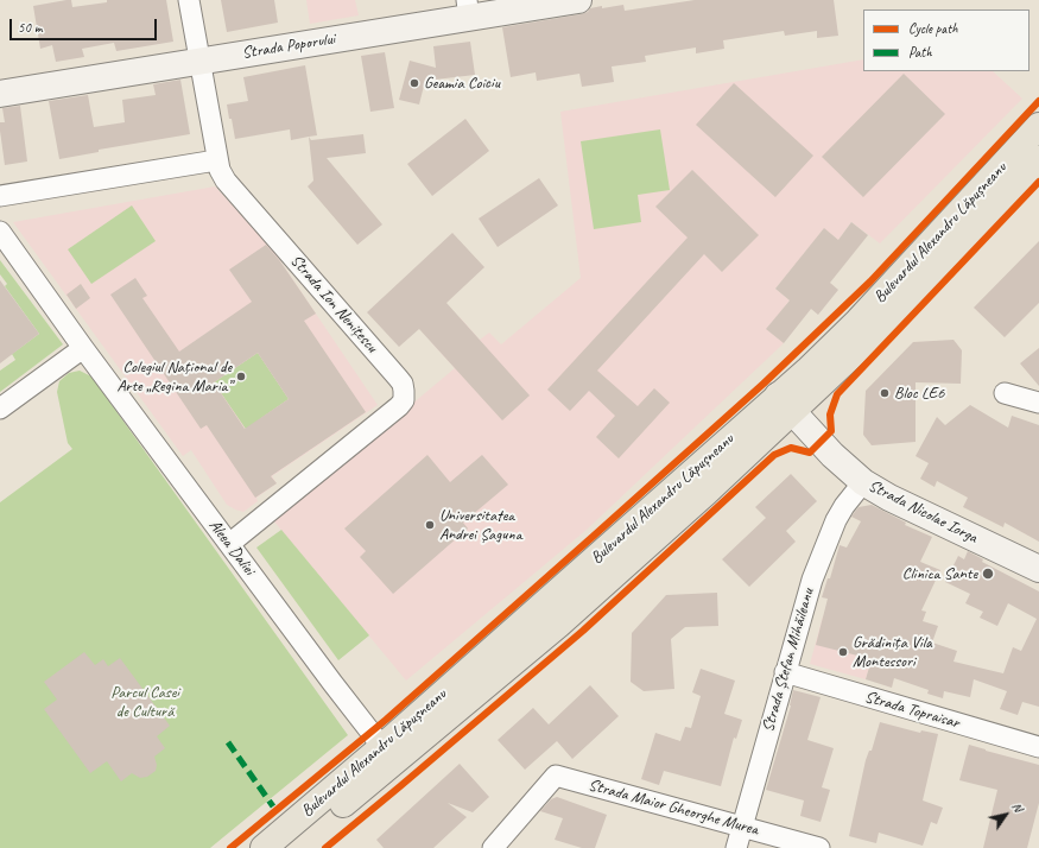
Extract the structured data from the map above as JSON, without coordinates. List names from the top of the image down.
{
  "streets": {
    "main road": ["Bulevardul Alexandru Lăpușneanu"],
    "street": [
      "Strada Poporului",
      "Strada Ion Nenițescu",
      "Strada Nicolae Iorga",
      "Aleea Daliei",
      "Strada Ștefan Mihăileanu",
      "Strada Topraisar",
      "Strada Maior Gheorghe Murea"
    ]
  },
  "crossings": [
    ["Strada Poporului", "Strada Ion Nenițescu"],
    ["Bulevardul Alexandru Lăpușneanu", "Strada Nicolae Iorga"],
    ["Bulevardul Alexandru Lăpușneanu", "Aleea Daliei"],
    ["Strada Ion Nenițescu", "Aleea Daliei"],
    ["Strada Nicolae Iorga", "Strada Ștefan Mihăileanu"],
    ["Strada Ștefan Mihăileanu", "Strada Topraisar"],
    ["Strada Ștefan Mihăileanu", "Strada Maior Gheorghe Murea"]
  ],
  "parks": ["Parcul Casei de Cultură"],
  "places": [
    "Geamia Coiciu",
    "Colegiul Național de Arte „Regina Maria”",
    "Bloc LE6",
    "Universitatea Andrei Șaguna",
    "Clinica Sante",
    "Grădinița Vila Montessori"
  ],
  "legend": ["Cycle path", "Path"],
  "scale_bar": "50 m",
  "north": "top right"
}
